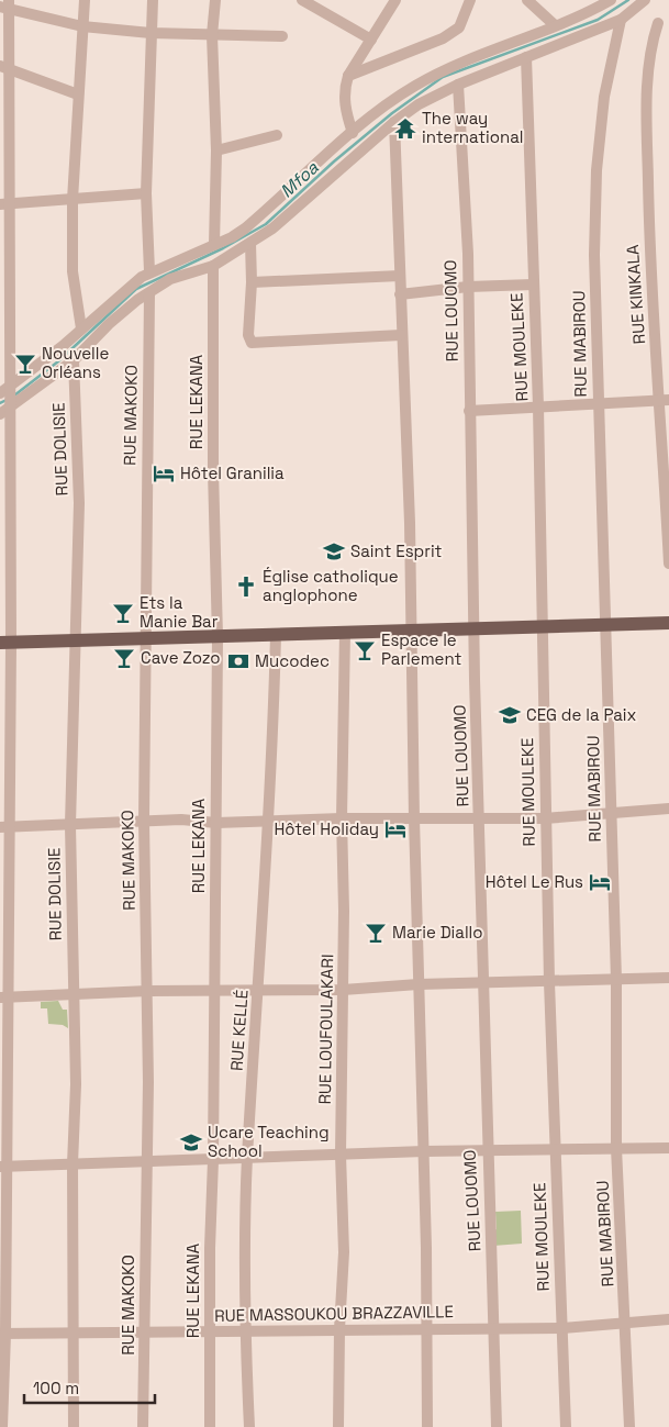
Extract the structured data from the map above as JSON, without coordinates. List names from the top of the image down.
{
  "streets": {
    "street": [
      "RUE KINKALA",
      "RUE LOUOMO",
      "RUE MABIROU",
      "RUE MOULEKE",
      "RUE LEKANA",
      "RUE MAKOKO",
      "RUE DOLISIE",
      "RUE LOUFOULAKARI",
      "RUE KELLÉ",
      "RUE MASSOUKOU BRAZZAVILLE"
    ]
  },
  "crossings": [
    ["RUE LOUOMO", "RUE MASSOUKOU BRAZZAVILLE"],
    ["RUE MABIROU", "RUE MASSOUKOU BRAZZAVILLE"],
    ["RUE MOULEKE", "RUE MASSOUKOU BRAZZAVILLE"],
    ["RUE LEKANA", "RUE MASSOUKOU BRAZZAVILLE"],
    ["RUE MAKOKO", "RUE MASSOUKOU BRAZZAVILLE"],
    ["RUE DOLISIE", "RUE MASSOUKOU BRAZZAVILLE"],
    ["RUE LOUFOULAKARI", "RUE MASSOUKOU BRAZZAVILLE"],
    ["RUE KELLÉ", "RUE MASSOUKOU BRAZZAVILLE"]
  ],
  "water": ["Mfoa"],
  "places": {
    "temple": ["The way international"],
    "bar": [
      "Nouvelle Orléans",
      "Ets la Manie Bar",
      "Espace le Parlement",
      "Cave Zozo",
      "Marie Diallo"
    ],
    "hotel": ["Hôtel Granilia", "Hôtel Holiday", "Hôtel Le Rus"],
    "school or university": ["Saint Esprit", "CEG de la Paix", "Ucare Teaching School"],
    "church": ["Église catholique anglophone"],
    "bank": ["Mucodec"]
  },
  "scale_bar": "100 m"
}
